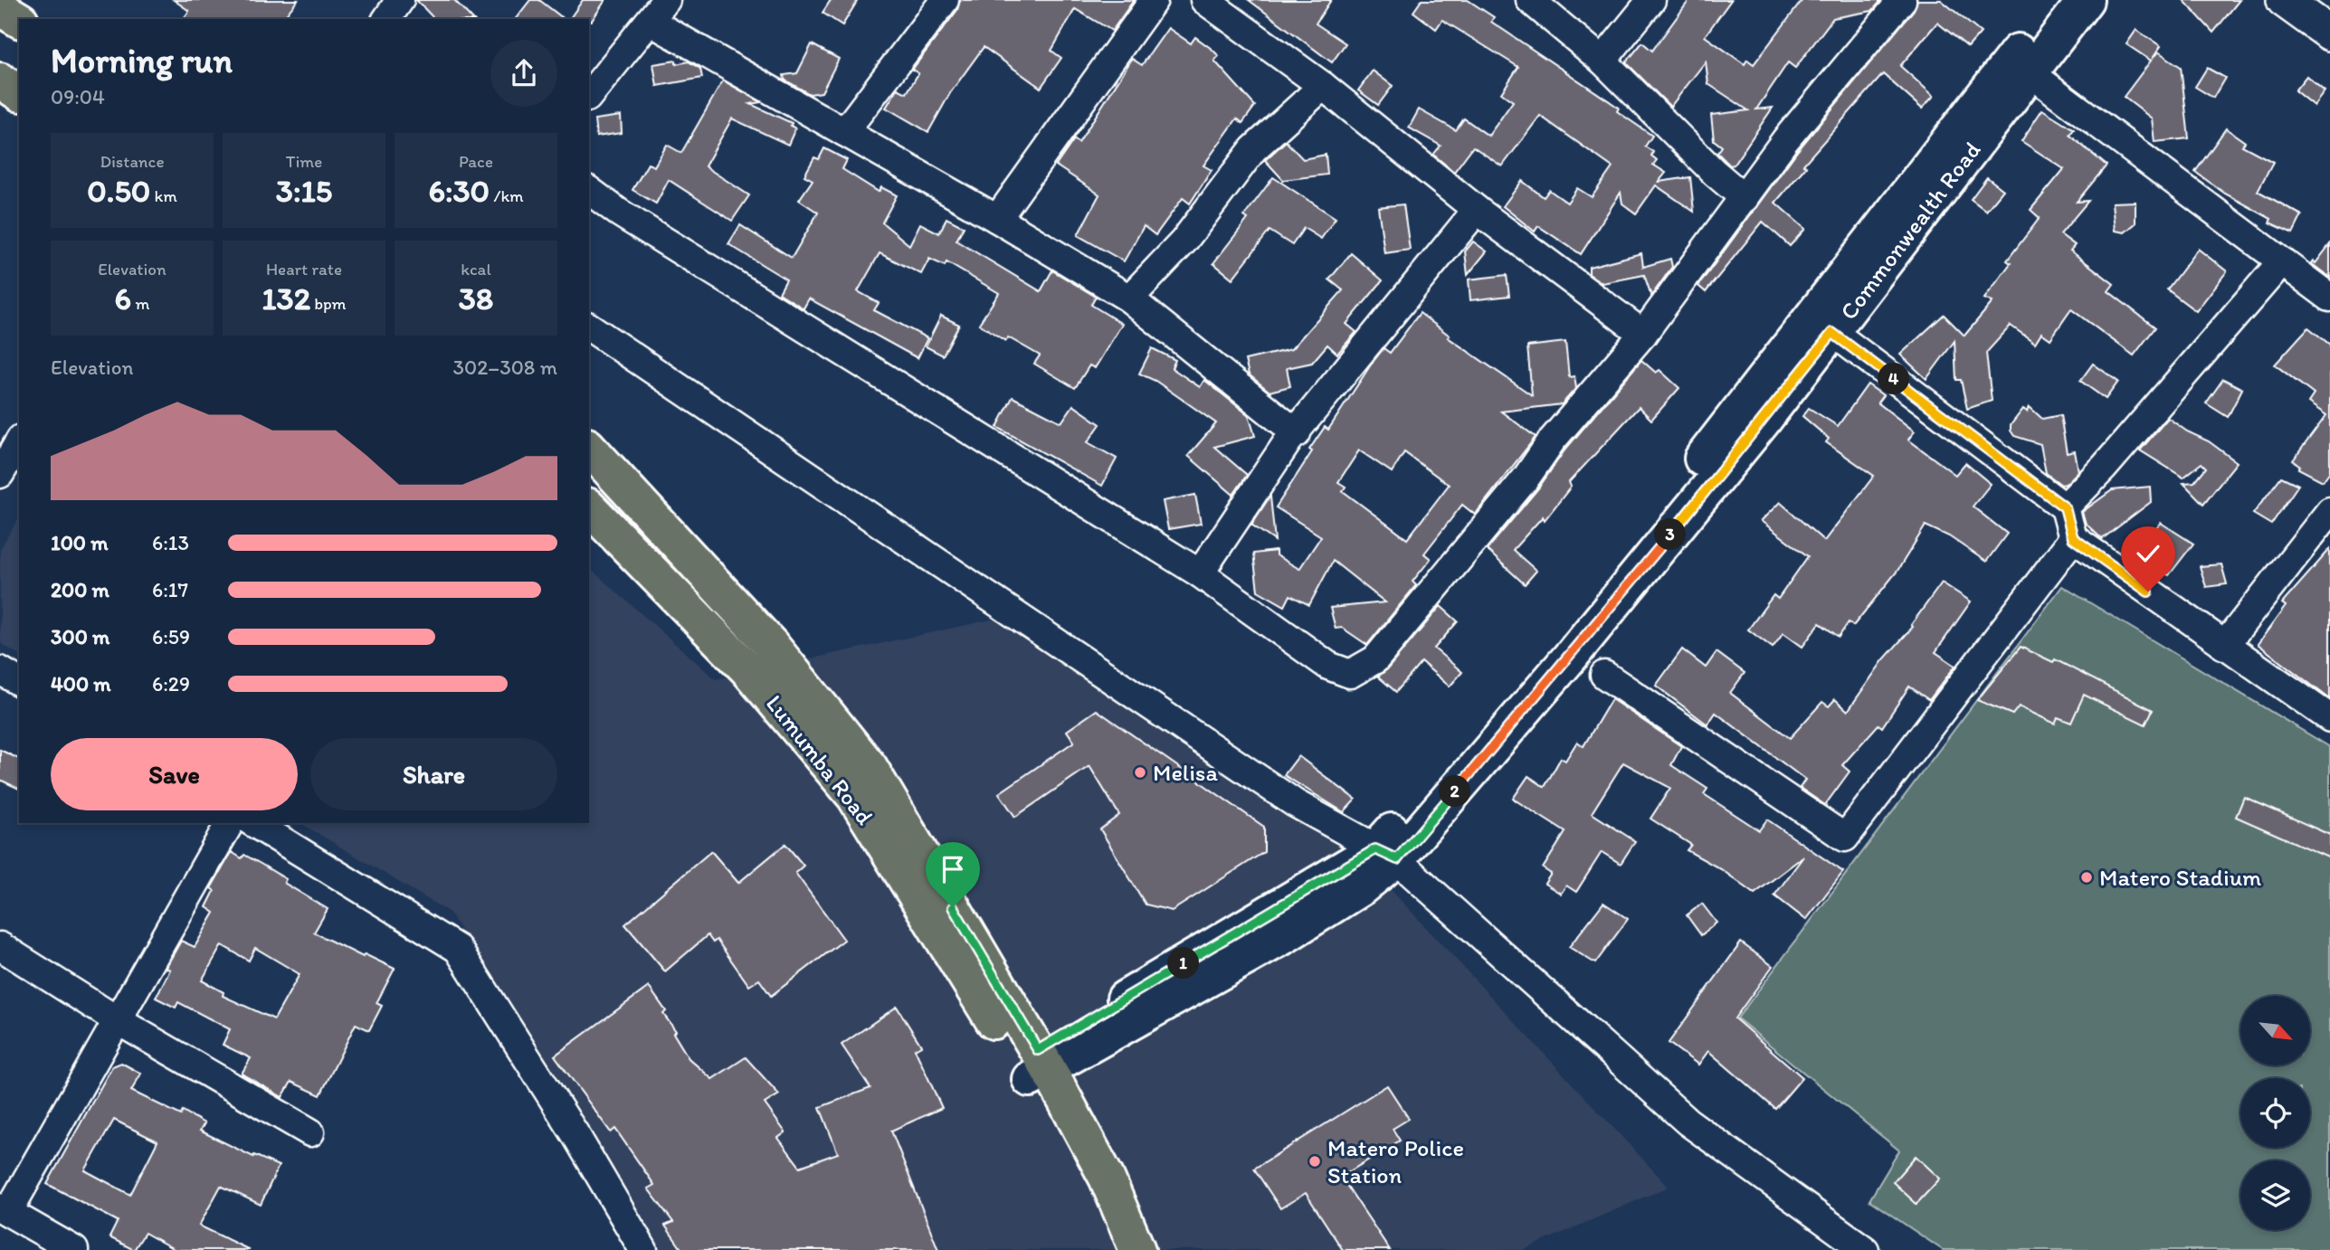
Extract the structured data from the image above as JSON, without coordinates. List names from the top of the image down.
{
  "streets": {
    "main road": ["Commonwealth Road", "Lumumba Road"]
  },
  "crossings": [
    ["Commonwealth Road", "Lumumba Road"]
  ],
  "places": ["Melisa", "Matero Stadium", "Matero Police Station"],
  "north": "bottom right",
  "page": {
    "heading": ["Morning run", "09:04"],
    "stats": [
      ["Distance", "0.50 km"],
      ["Time", "3:15"],
      ["Pace", "6:30 /km"],
      ["Elevation", "6 m"],
      ["Heart rate", "132 bpm"],
      ["kcal", "38"]
    ],
    "chart": ["Elevation", "302–308 m"],
    "pins": [
      "4",
      "3",
      "2",
      "1"
    ],
    "list": [
      {
        "name": "100 m",
        "note": "6:13"
      },
      {
        "name": "200 m",
        "note": "6:17"
      },
      {
        "name": "300 m",
        "note": "6:59"
      },
      {
        "name": "400 m",
        "note": "6:29"
      }
    ],
    "buttons": ["Save", "Share"]
  }
}
